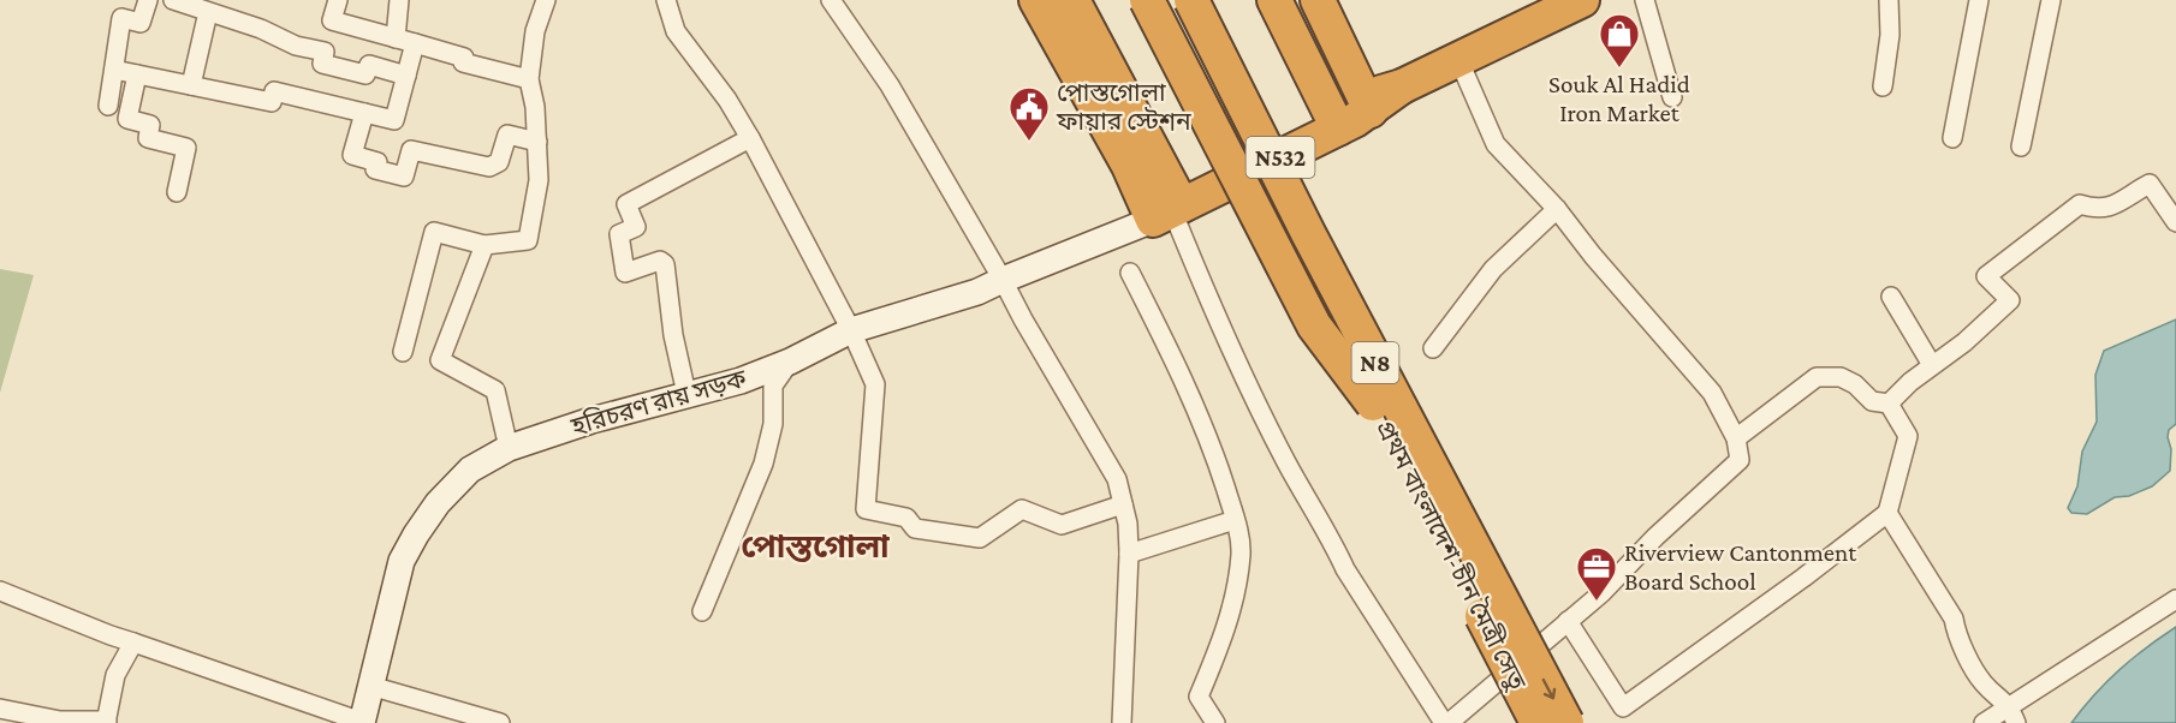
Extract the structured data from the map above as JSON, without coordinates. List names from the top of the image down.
{
  "streets": {
    "highway": ["N532", "N8", "প্রথম বাংলাদেশ-চীন মৈত্রী সেতু"],
    "main road": ["হরিচরণ রায় সড়ক"]
  },
  "crossings": [
    ["N532", "হরিচরণ রায় সড়ক"],
    ["N8", "প্রথম বাংলাদেশ-চীন মৈত্রী সেতু"]
  ],
  "districts": ["পোস্তগোলা"],
  "places": {
    "shop": ["Souk Al Hadid Iron Market"],
    "public building": ["পোস্তগোলা ফায়ার স্টেশন"],
    "office": ["Riverview Cantonment Board School"]
  }
}
